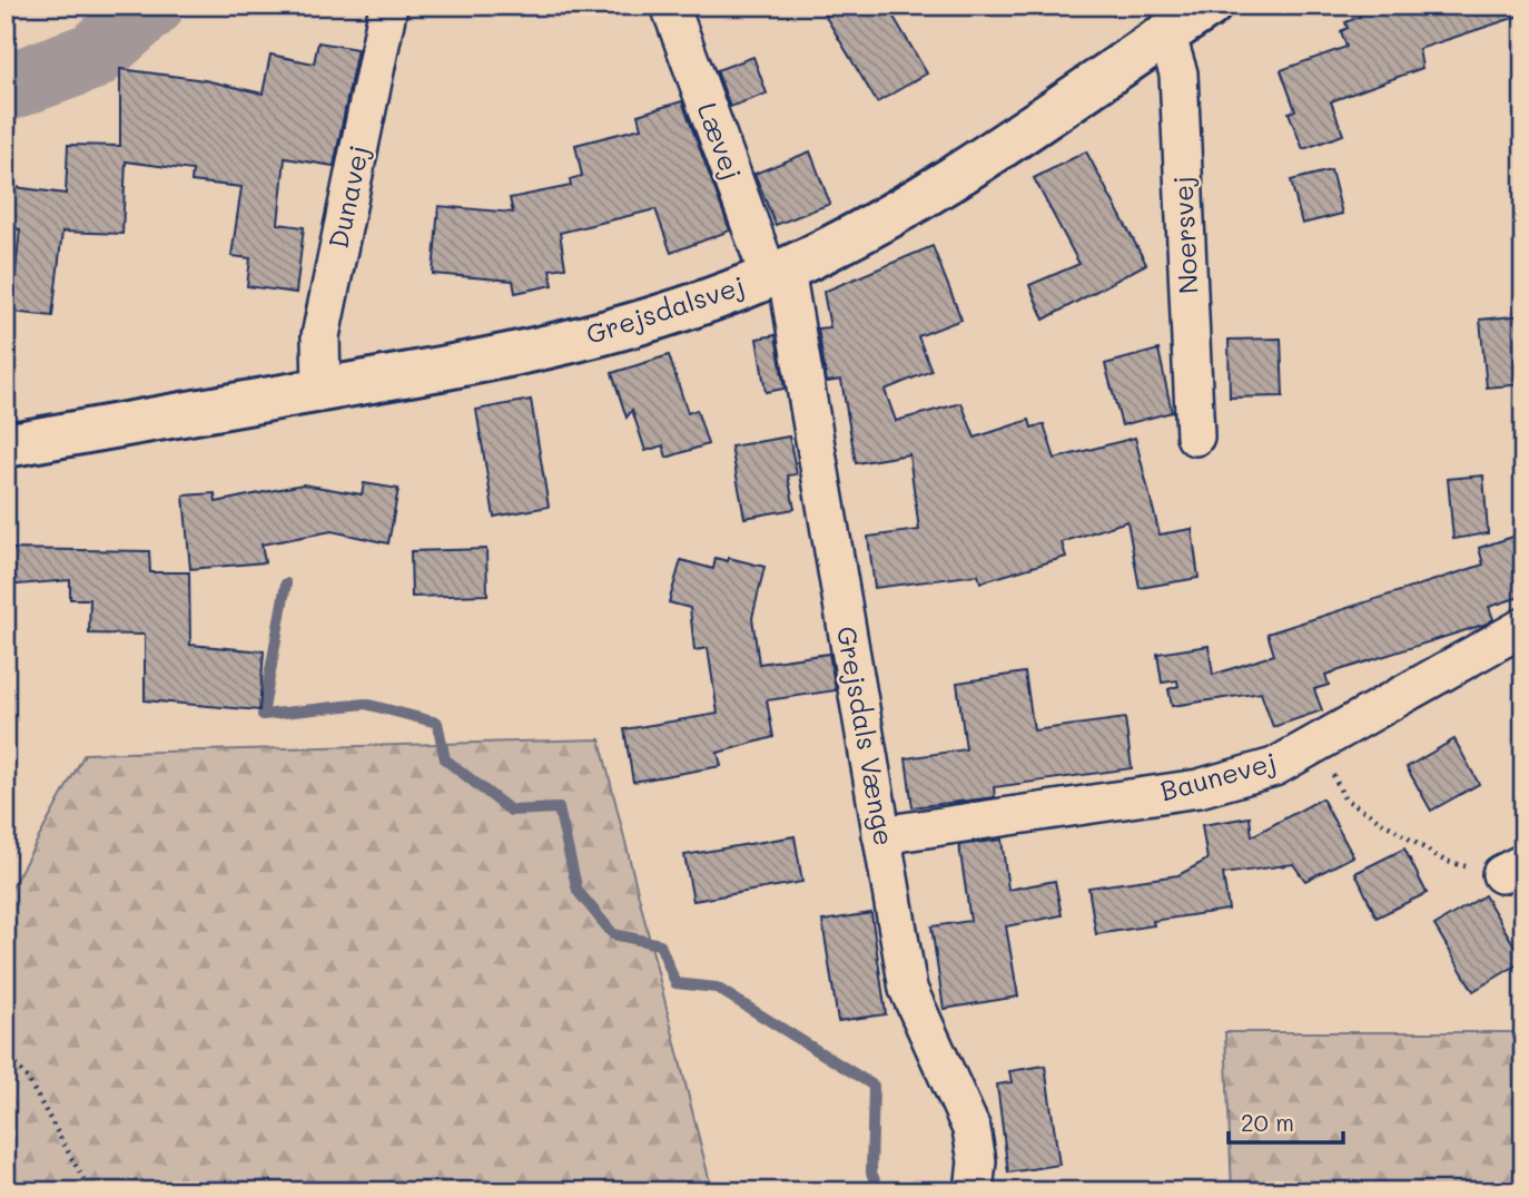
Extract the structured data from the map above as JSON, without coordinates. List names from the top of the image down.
{
  "streets": {
    "street": [
      "Lævej",
      "Dunavej",
      "Noersvej",
      "Grejsdalsvej",
      "Grejsdals Vænge",
      "Baunevej"
    ]
  },
  "crossings": [
    ["Lævej", "Grejsdalsvej"],
    ["Lævej", "Grejsdals Vænge"],
    ["Dunavej", "Grejsdalsvej"],
    ["Noersvej", "Grejsdalsvej"],
    ["Grejsdalsvej", "Grejsdals Vænge"],
    ["Grejsdals Vænge", "Baunevej"]
  ],
  "scale_bar": "20 m"
}
